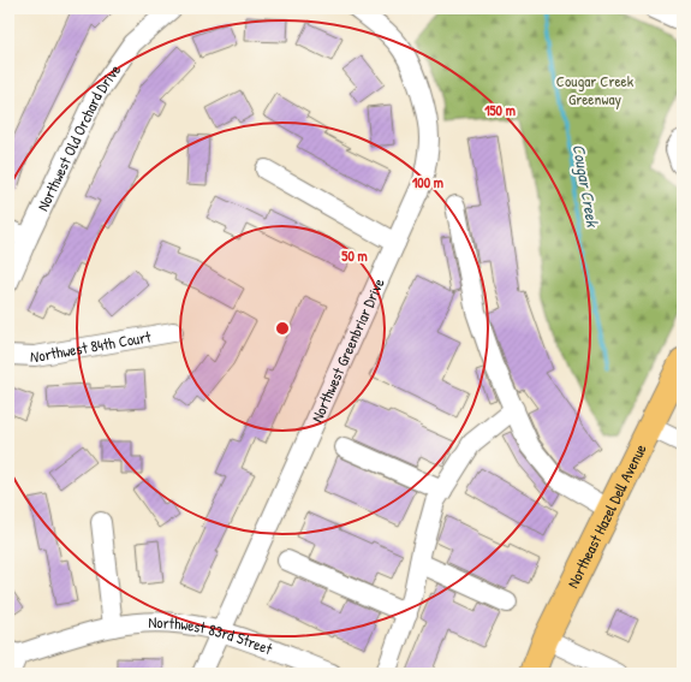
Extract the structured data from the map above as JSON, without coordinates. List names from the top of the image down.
{
  "streets": {
    "main road": ["Northeast Hazel Dell Avenue"],
    "street": [
      "Northwest Old Orchard Drive",
      "Northwest 84th Court",
      "Northwest Greenbriar Drive",
      "Northwest 83rd Street"
    ]
  },
  "crossings": [
    ["Northwest Greenbriar Drive", "Northwest 83rd Street"]
  ],
  "water": ["Cougar Creek"],
  "parks": ["Cougar Creek Greenway"],
  "rings": ["150 m", "100 m", "50 m"]
}
